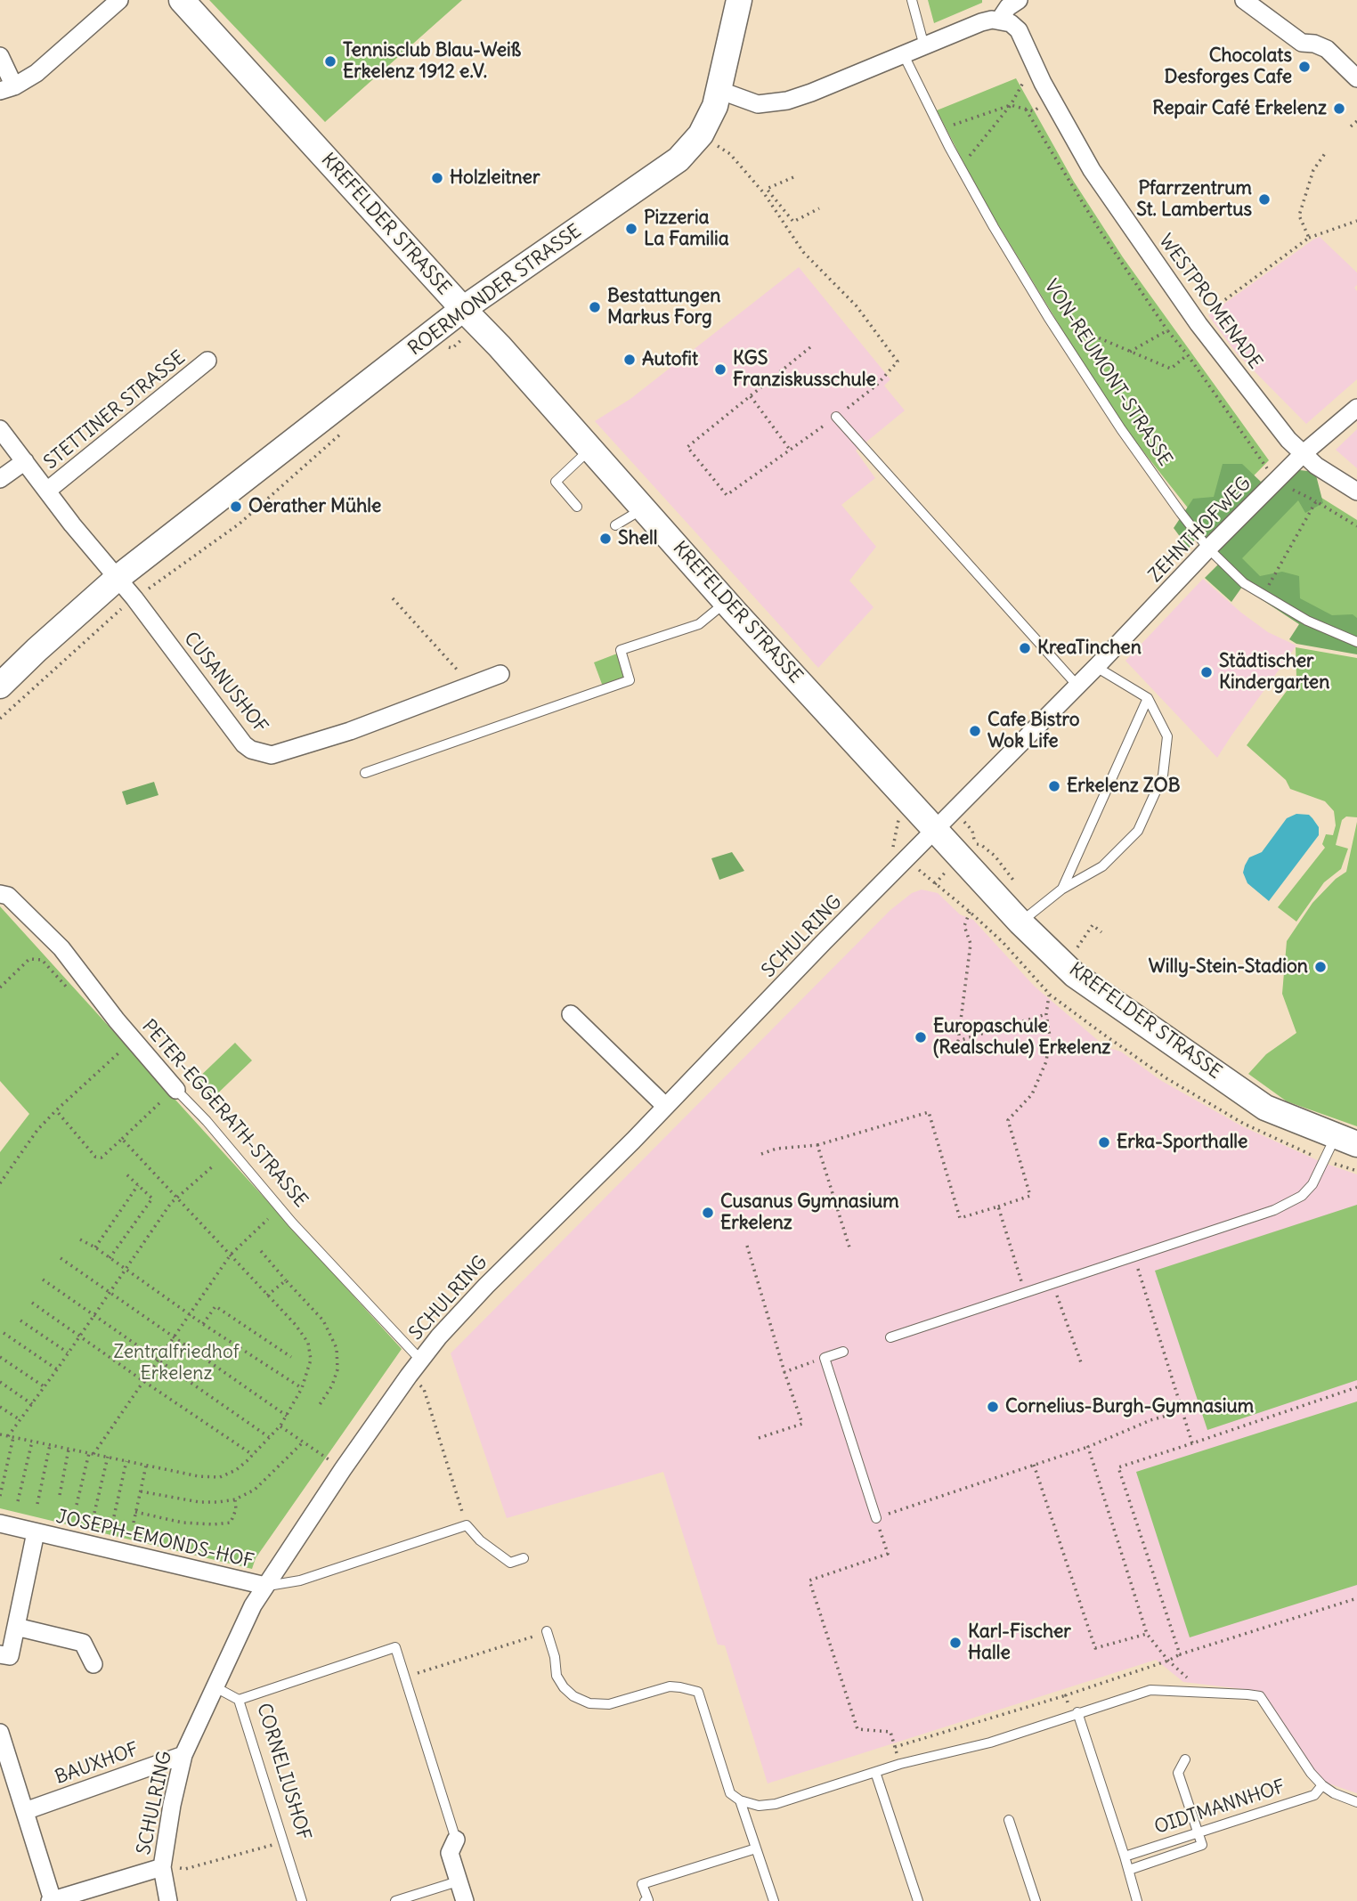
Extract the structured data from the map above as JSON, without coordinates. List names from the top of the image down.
{
  "streets": {
    "main road": ["KREFELDER STRASSE", "ROERMONDER STRASSE"],
    "street": [
      "WESTPROMENADE",
      "STETTINER STRASSE",
      "ZEHNTHOFWEG",
      "CUSANUSHOF",
      "SCHULRING",
      "PETER-EGGERATH-STRASSE",
      "JOSEPH-EMONDS-HOF",
      "BAUXHOF",
      "CORNELIUSHOF"
    ],
    "lane": ["VON-REUMONT-STRASSE", "OIDTMANNHOF"]
  },
  "crossings": [
    ["KREFELDER STRASSE", "ROERMONDER STRASSE"],
    ["KREFELDER STRASSE", "ZEHNTHOFWEG"],
    ["KREFELDER STRASSE", "SCHULRING"],
    ["ROERMONDER STRASSE", "CUSANUSHOF"],
    ["WESTPROMENADE", "ZEHNTHOFWEG"],
    ["VON-REUMONT-STRASSE", "ZEHNTHOFWEG"],
    ["STETTINER STRASSE", "CUSANUSHOF"],
    ["ZEHNTHOFWEG", "SCHULRING"],
    ["SCHULRING", "PETER-EGGERATH-STRASSE"],
    ["SCHULRING", "JOSEPH-EMONDS-HOF"],
    ["SCHULRING", "BAUXHOF"]
  ],
  "parks": ["Zentralfriedhof Erkelenz"],
  "places": [
    "Tennisclub Blau-Weiß Erkelenz 1912 e.V.",
    "Chocolats Desforges Cafe",
    "Repair Café Erkelenz",
    "Holzleitner",
    "Pfarrzentrum St. Lambertus",
    "Pizzeria La Familia",
    "Bestattungen Markus Forg",
    "Autofit",
    "KGS Franziskusschule",
    "Oerather Mühle",
    "Shell",
    "KreaTinchen",
    "Städtischer Kindergarten",
    "Cafe Bistro Wok Life",
    "Erkelenz ZOB",
    "Willy-Stein-Stadion",
    "Europaschule (Realschule) Erkelenz",
    "Erka-Sporthalle",
    "Cusanus Gymnasium Erkelenz",
    "Cornelius-Burgh-Gymnasium",
    "Karl-Fischer Halle"
  ]
}
